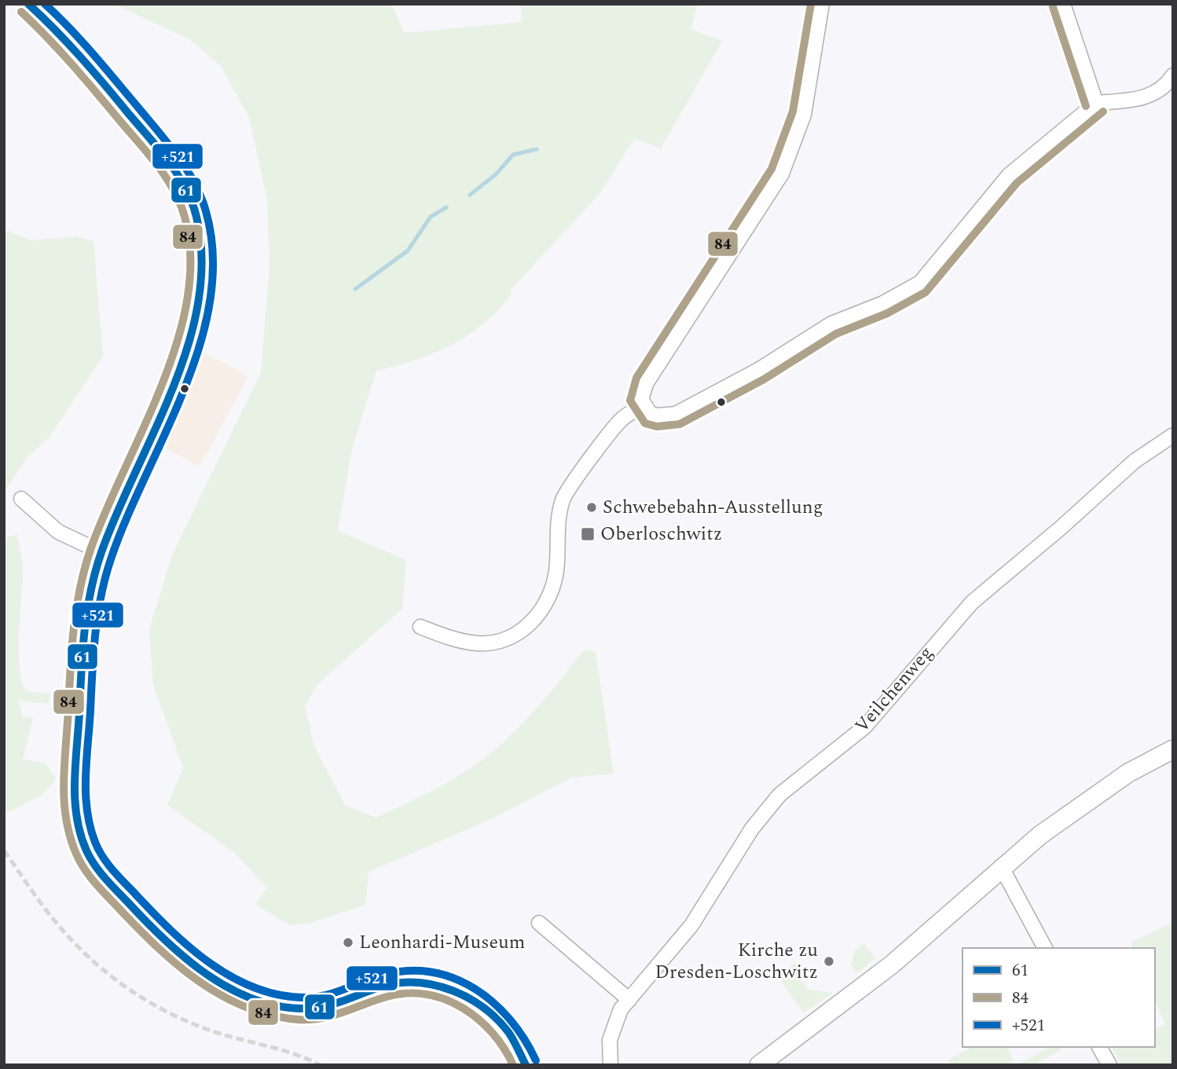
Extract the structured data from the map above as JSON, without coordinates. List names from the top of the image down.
{
  "streets": {
    "street": ["Veilchenweg"]
  },
  "places": {
    "other": ["Schwebebahn-Ausstellung", "Leonhardi-Museum", "Kirche zu Dresden-Loschwitz"],
    "transit": ["Oberloschwitz"]
  },
  "lines": ["transit line 61", "transit line 84", "transit line +521"],
  "legend": ["61", "84", "+521"]
}
